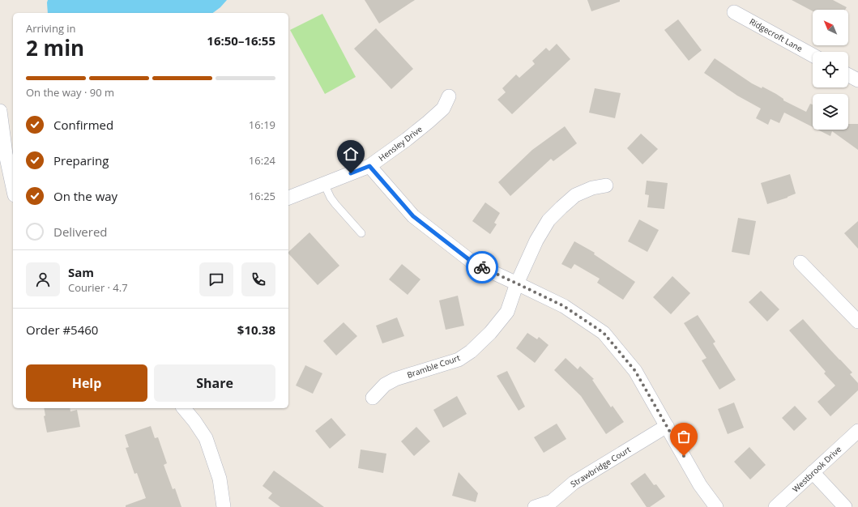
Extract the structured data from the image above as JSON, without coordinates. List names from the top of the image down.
{
  "streets": {
    "street": [
      "Ridgecroft Lane",
      "Hensley Drive",
      "Bramble Court",
      "Strawbridge Court",
      "Westbrook Drive"
    ]
  },
  "north": "top left",
  "page": {
    "heading": ["2 min", "Arriving in", "16:50–16:55"],
    "panel": [
      "Sam",
      "Courier · 4.7",
      "Order #5460",
      "$10.38"
    ],
    "bar": "On the way · 90 m",
    "list": [
      ["Confirmed", "16:19"],
      ["Preparing", "16:24"],
      ["On the way", "16:25"],
      "Delivered"
    ],
    "buttons": ["Help", "Share"]
  }
}
